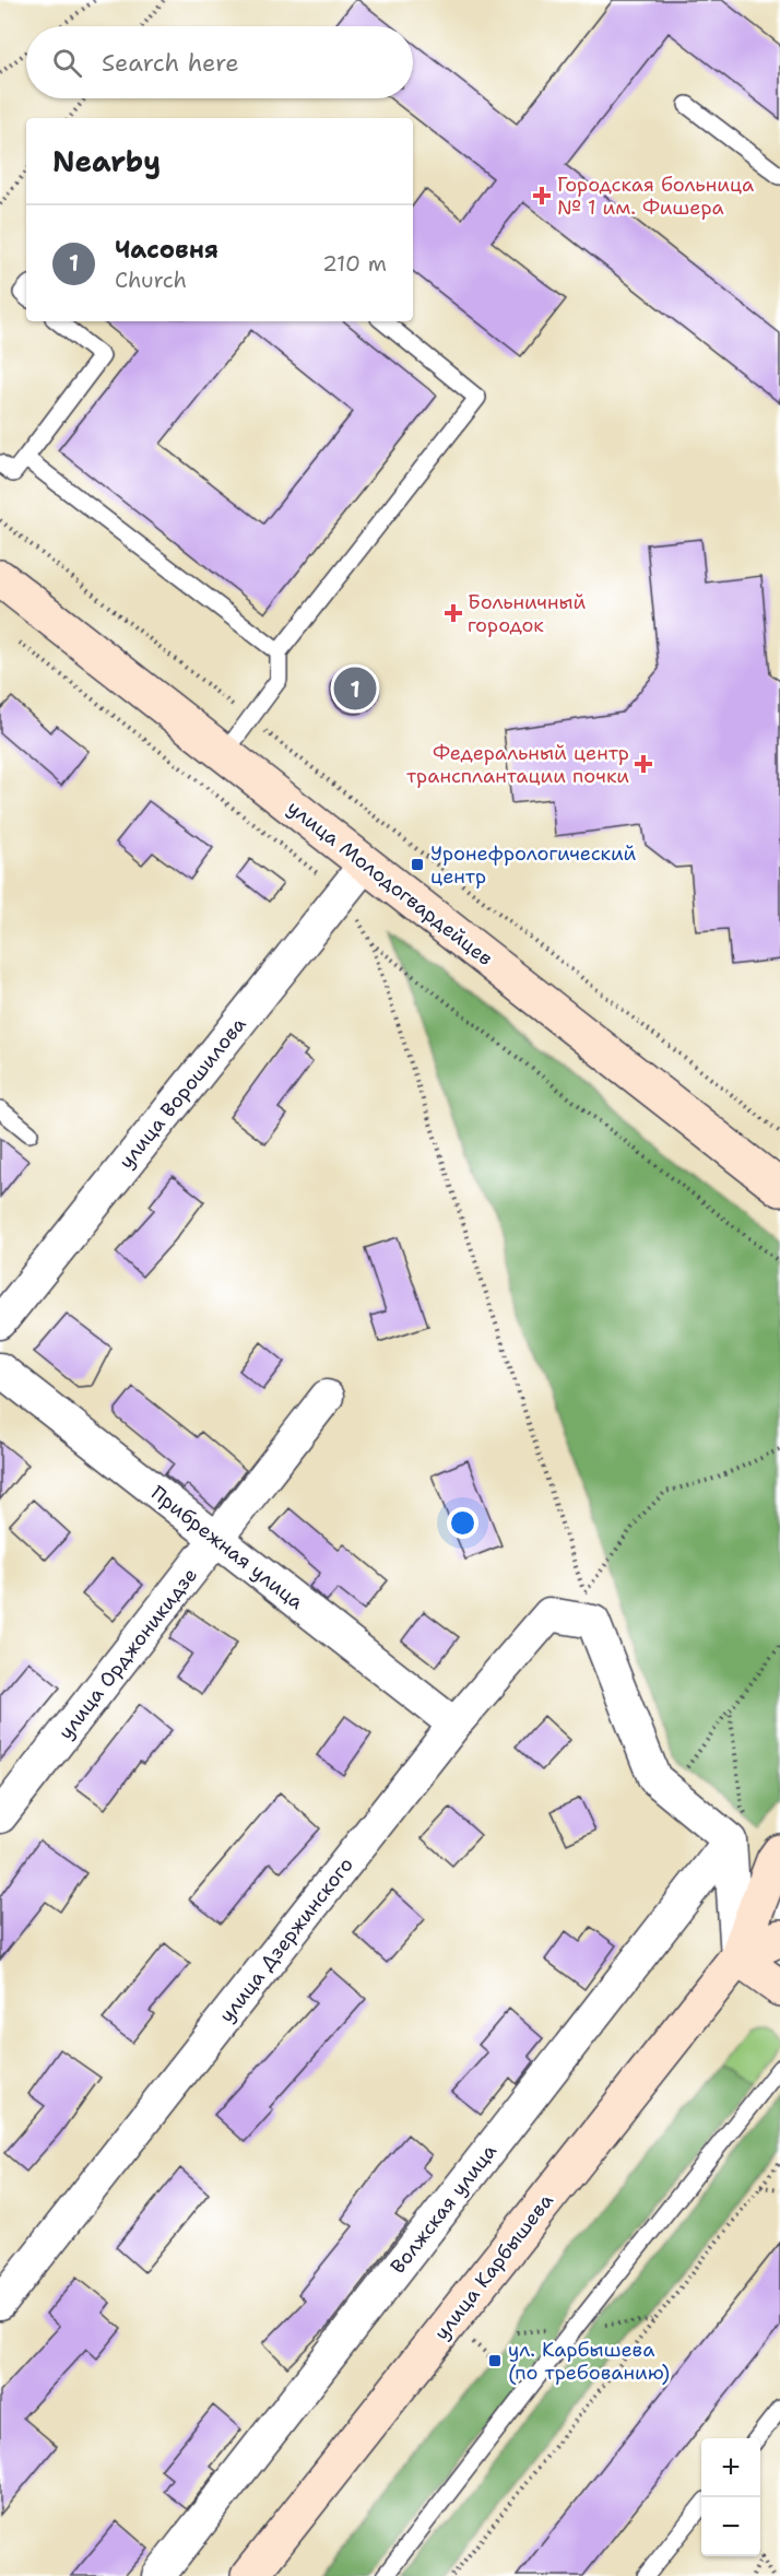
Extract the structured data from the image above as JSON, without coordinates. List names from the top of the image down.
{
  "streets": {
    "street": [
      "улица Молодогвардейцев",
      "улица Ворошилова",
      "Прибрежная улица",
      "улица Орджоникидзе",
      "улица Дзержинского",
      "Волжская улица",
      "улица Карбышева"
    ]
  },
  "crossings": [
    ["улица Молодогвардейцев", "улица Ворошилова"],
    ["Прибрежная улица", "улица Орджоникидзе"],
    ["Прибрежная улица", "улица Дзержинского"]
  ],
  "places": {
    "health": ["Городская больница № 1 им. Фишера", "Больничный городок", "Федеральный центр трансплантации почки"],
    "transit": ["Уронефрологический центр", "ул. Карбышева (по требованию)"]
  },
  "page": {
    "search": "Search here",
    "heading": "Nearby",
    "list": [
      {
        "mark": "1",
        "name": "Часовня",
        "note": "Church",
        "value": "210 m"
      }
    ],
    "pins": "1",
    "map_buttons": ["+", "−"]
  }
}
